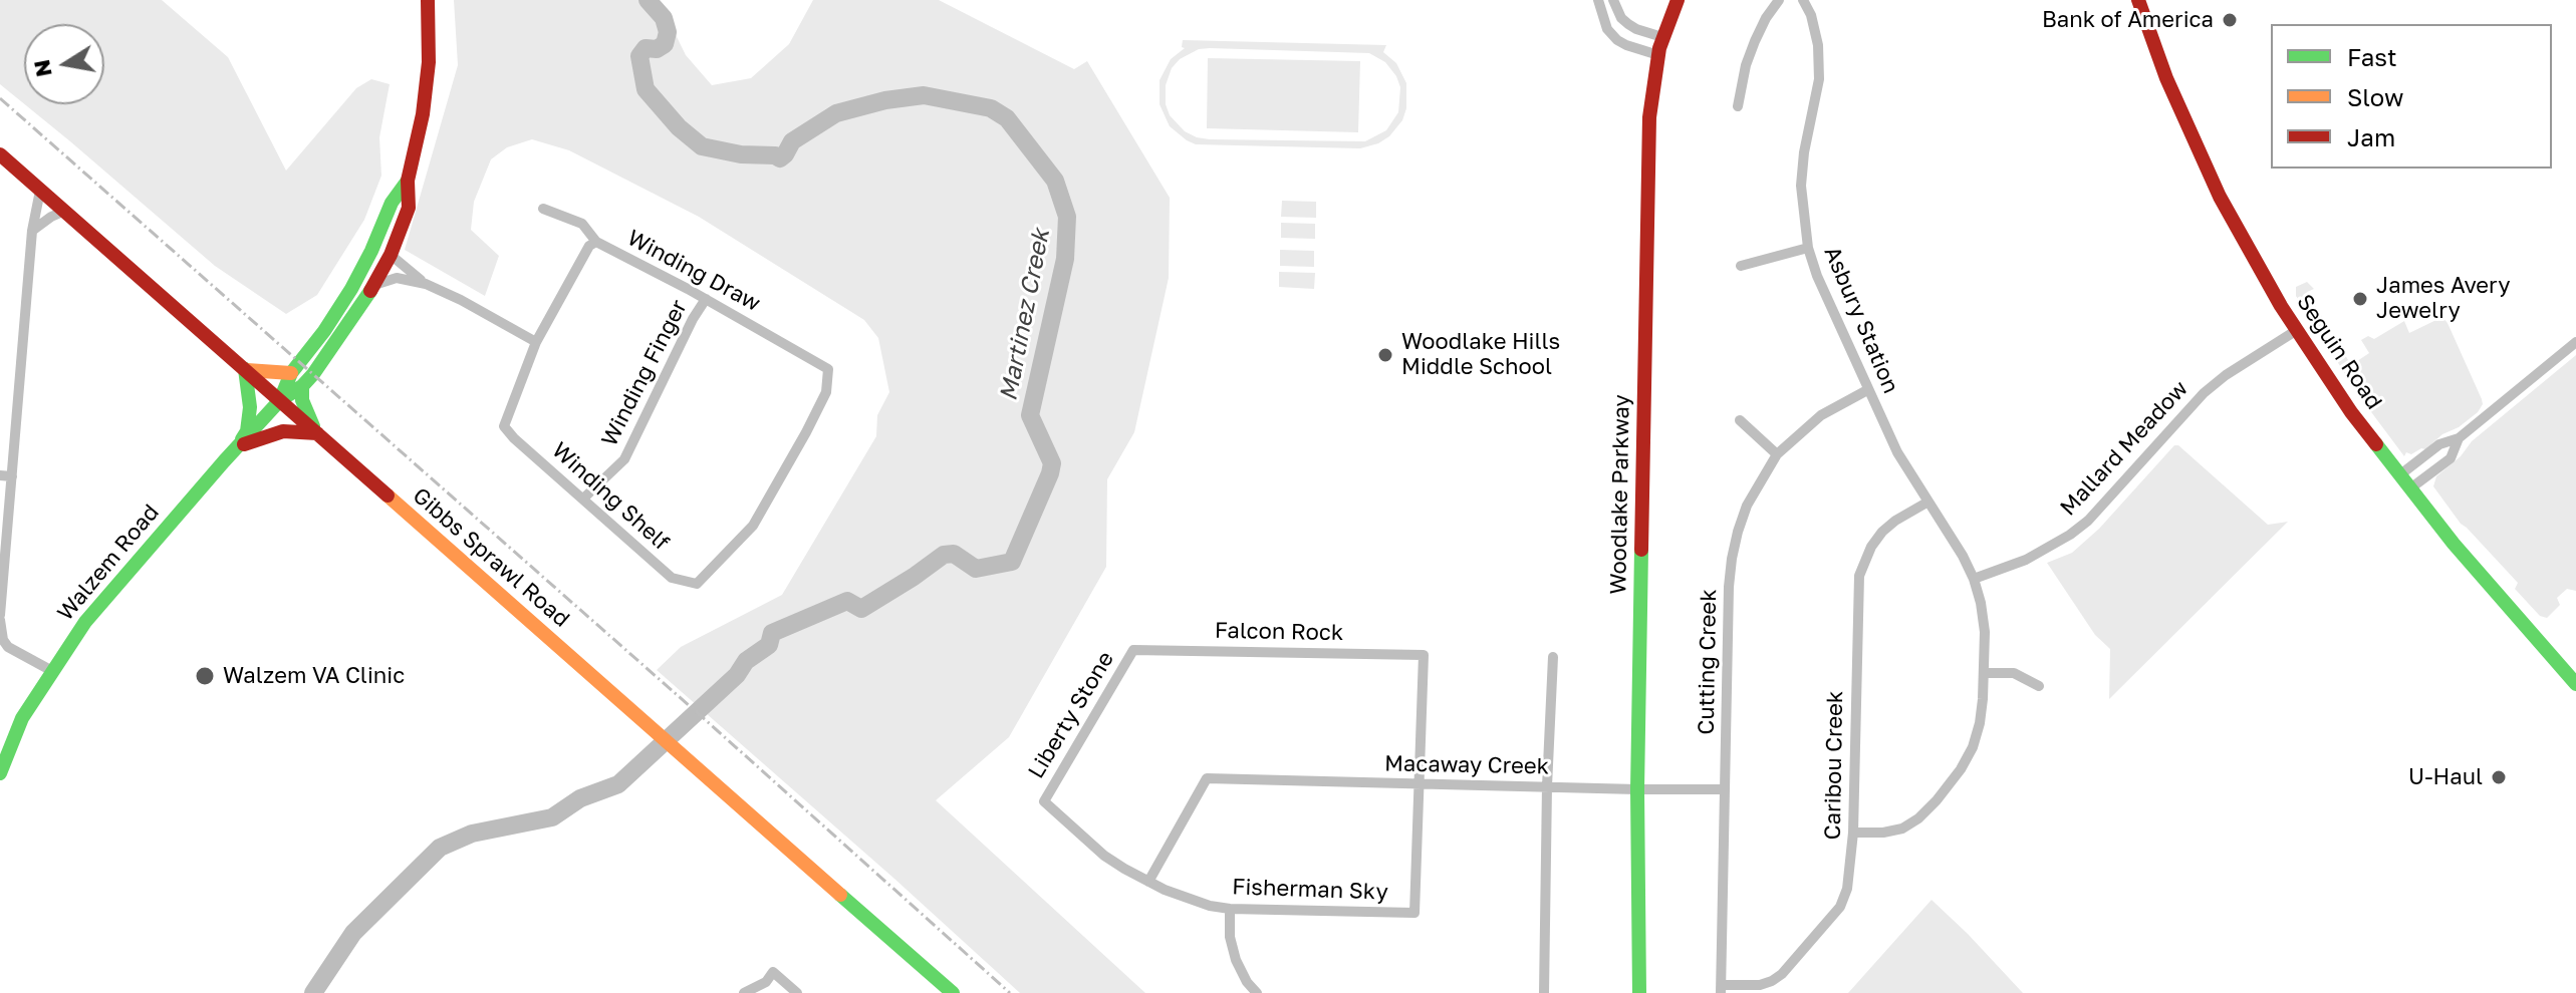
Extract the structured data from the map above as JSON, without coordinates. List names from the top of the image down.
{
  "streets": {
    "main road": [
      "Seguin Road",
      "Woodlake Parkway",
      "Gibbs Sprawl Road",
      "Walzem Road"
    ],
    "street": [
      "Winding Draw",
      "Asbury Station",
      "Winding Finger",
      "Mallard Meadow",
      "Winding Shelf",
      "Falcon Rock",
      "Cutting Creek",
      "Liberty Stone",
      "Macaway Creek",
      "Caribou Creek",
      "Fisherman Sky"
    ]
  },
  "crossings": [
    ["Winding Draw", "Winding Finger"],
    ["Winding Draw", "Winding Shelf"],
    ["Asbury Station", "Mallard Meadow"],
    ["Asbury Station", "Cutting Creek"],
    ["Asbury Station", "Caribou Creek"],
    ["Seguin Road", "Mallard Meadow"],
    ["Winding Finger", "Winding Shelf"],
    ["Woodlake Parkway", "Macaway Creek"],
    ["Gibbs Sprawl Road", "Walzem Road"],
    ["Falcon Rock", "Liberty Stone"],
    ["Falcon Rock", "Macaway Creek"],
    ["Falcon Rock", "Fisherman Sky"],
    ["Cutting Creek", "Macaway Creek"],
    ["Cutting Creek", "Caribou Creek"],
    ["Liberty Stone", "Fisherman Sky"],
    ["Macaway Creek", "Fisherman Sky"]
  ],
  "water": ["Martinez Creek"],
  "places": [
    "Bank of America",
    "James Avery Jewelry",
    "Woodlake Hills Middle School",
    "Walzem VA Clinic",
    "U-Haul"
  ],
  "legend": ["Fast", "Slow", "Jam"],
  "north": "left"
}
